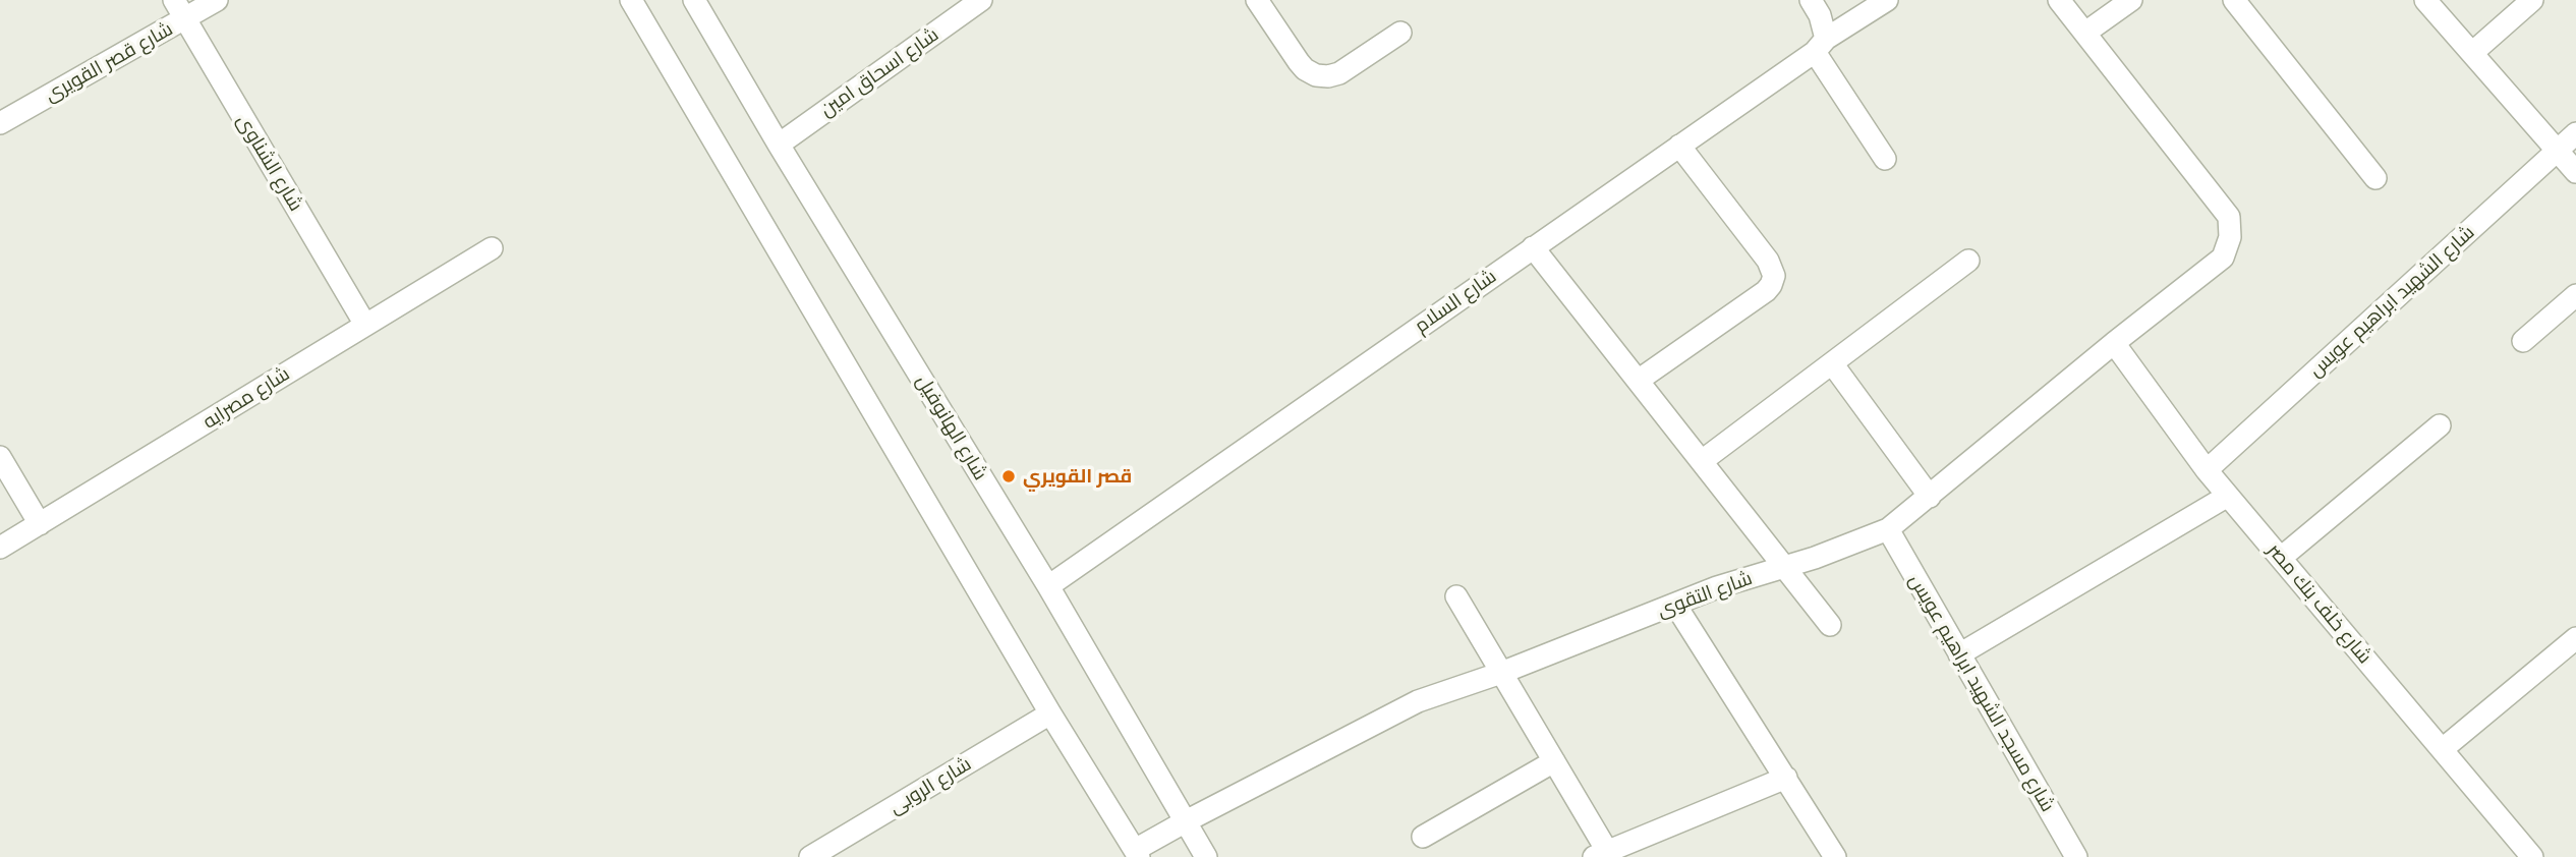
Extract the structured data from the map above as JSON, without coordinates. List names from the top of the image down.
{
  "streets": {
    "street": [
      "شارع قصر القويرى",
      "شارع اسحاق امين",
      "شارع الشناوى",
      "شارع السلام",
      "شارع الشهيد ابراهيم عويس",
      "شارع مصرايه",
      "شارع الهانوفيل",
      "شارع التقوى",
      "شارع خلف بنك مصر",
      "شارع مسجد الشهيد ابراهيم عويس",
      "شارع الروبى"
    ]
  },
  "crossings": [
    ["شارع قصر القويرى", "شارع الشناوى"],
    ["شارع اسحاق امين", "شارع الهانوفيل"],
    ["شارع الشناوى", "شارع مصرايه"],
    ["شارع السلام", "شارع الهانوفيل"],
    ["شارع الشهيد ابراهيم عويس", "شارع خلف بنك مصر"],
    ["شارع الهانوفيل", "شارع التقوى"],
    ["شارع التقوى", "شارع خلف بنك مصر"],
    ["شارع التقوى", "شارع مسجد الشهيد ابراهيم عويس"]
  ],
  "places": ["قصر القويري"]
}
